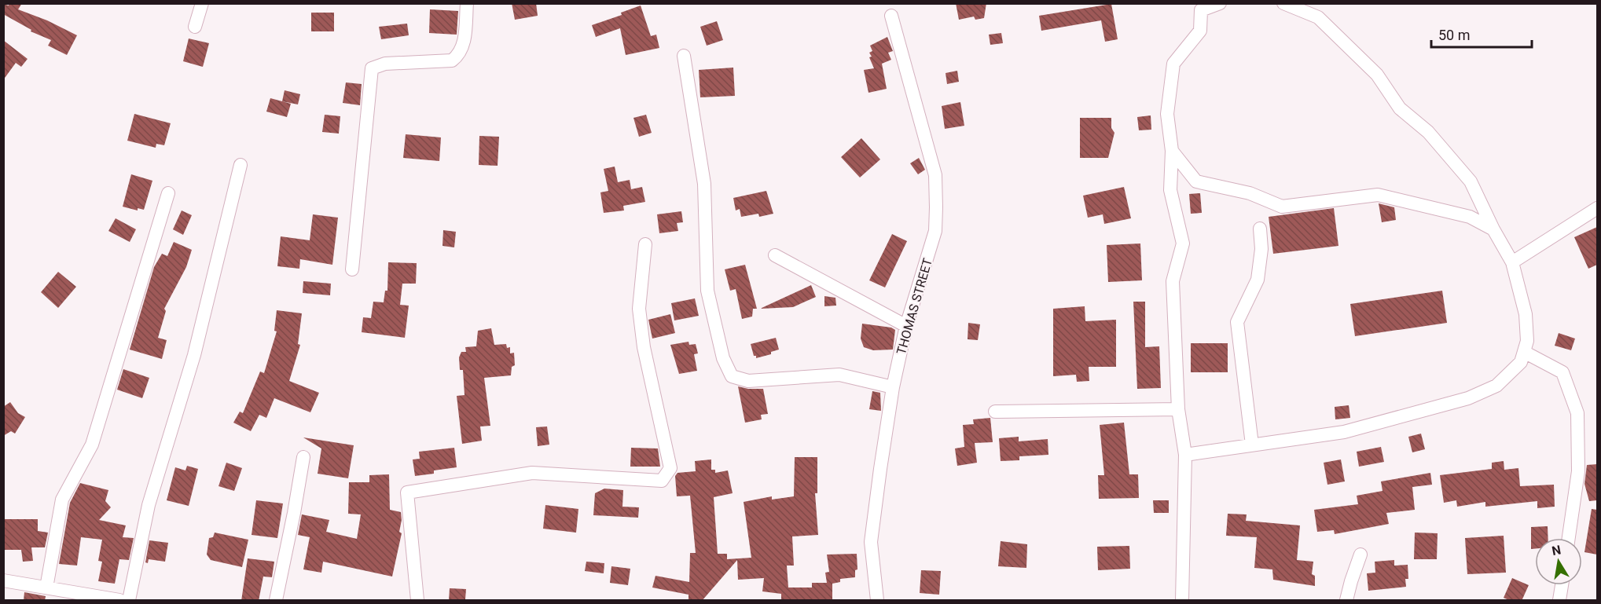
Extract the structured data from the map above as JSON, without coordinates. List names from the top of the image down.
{
  "streets": {
    "street": ["THOMAS STREET"]
  },
  "scale_bar": "50 m",
  "north": "top"
}
